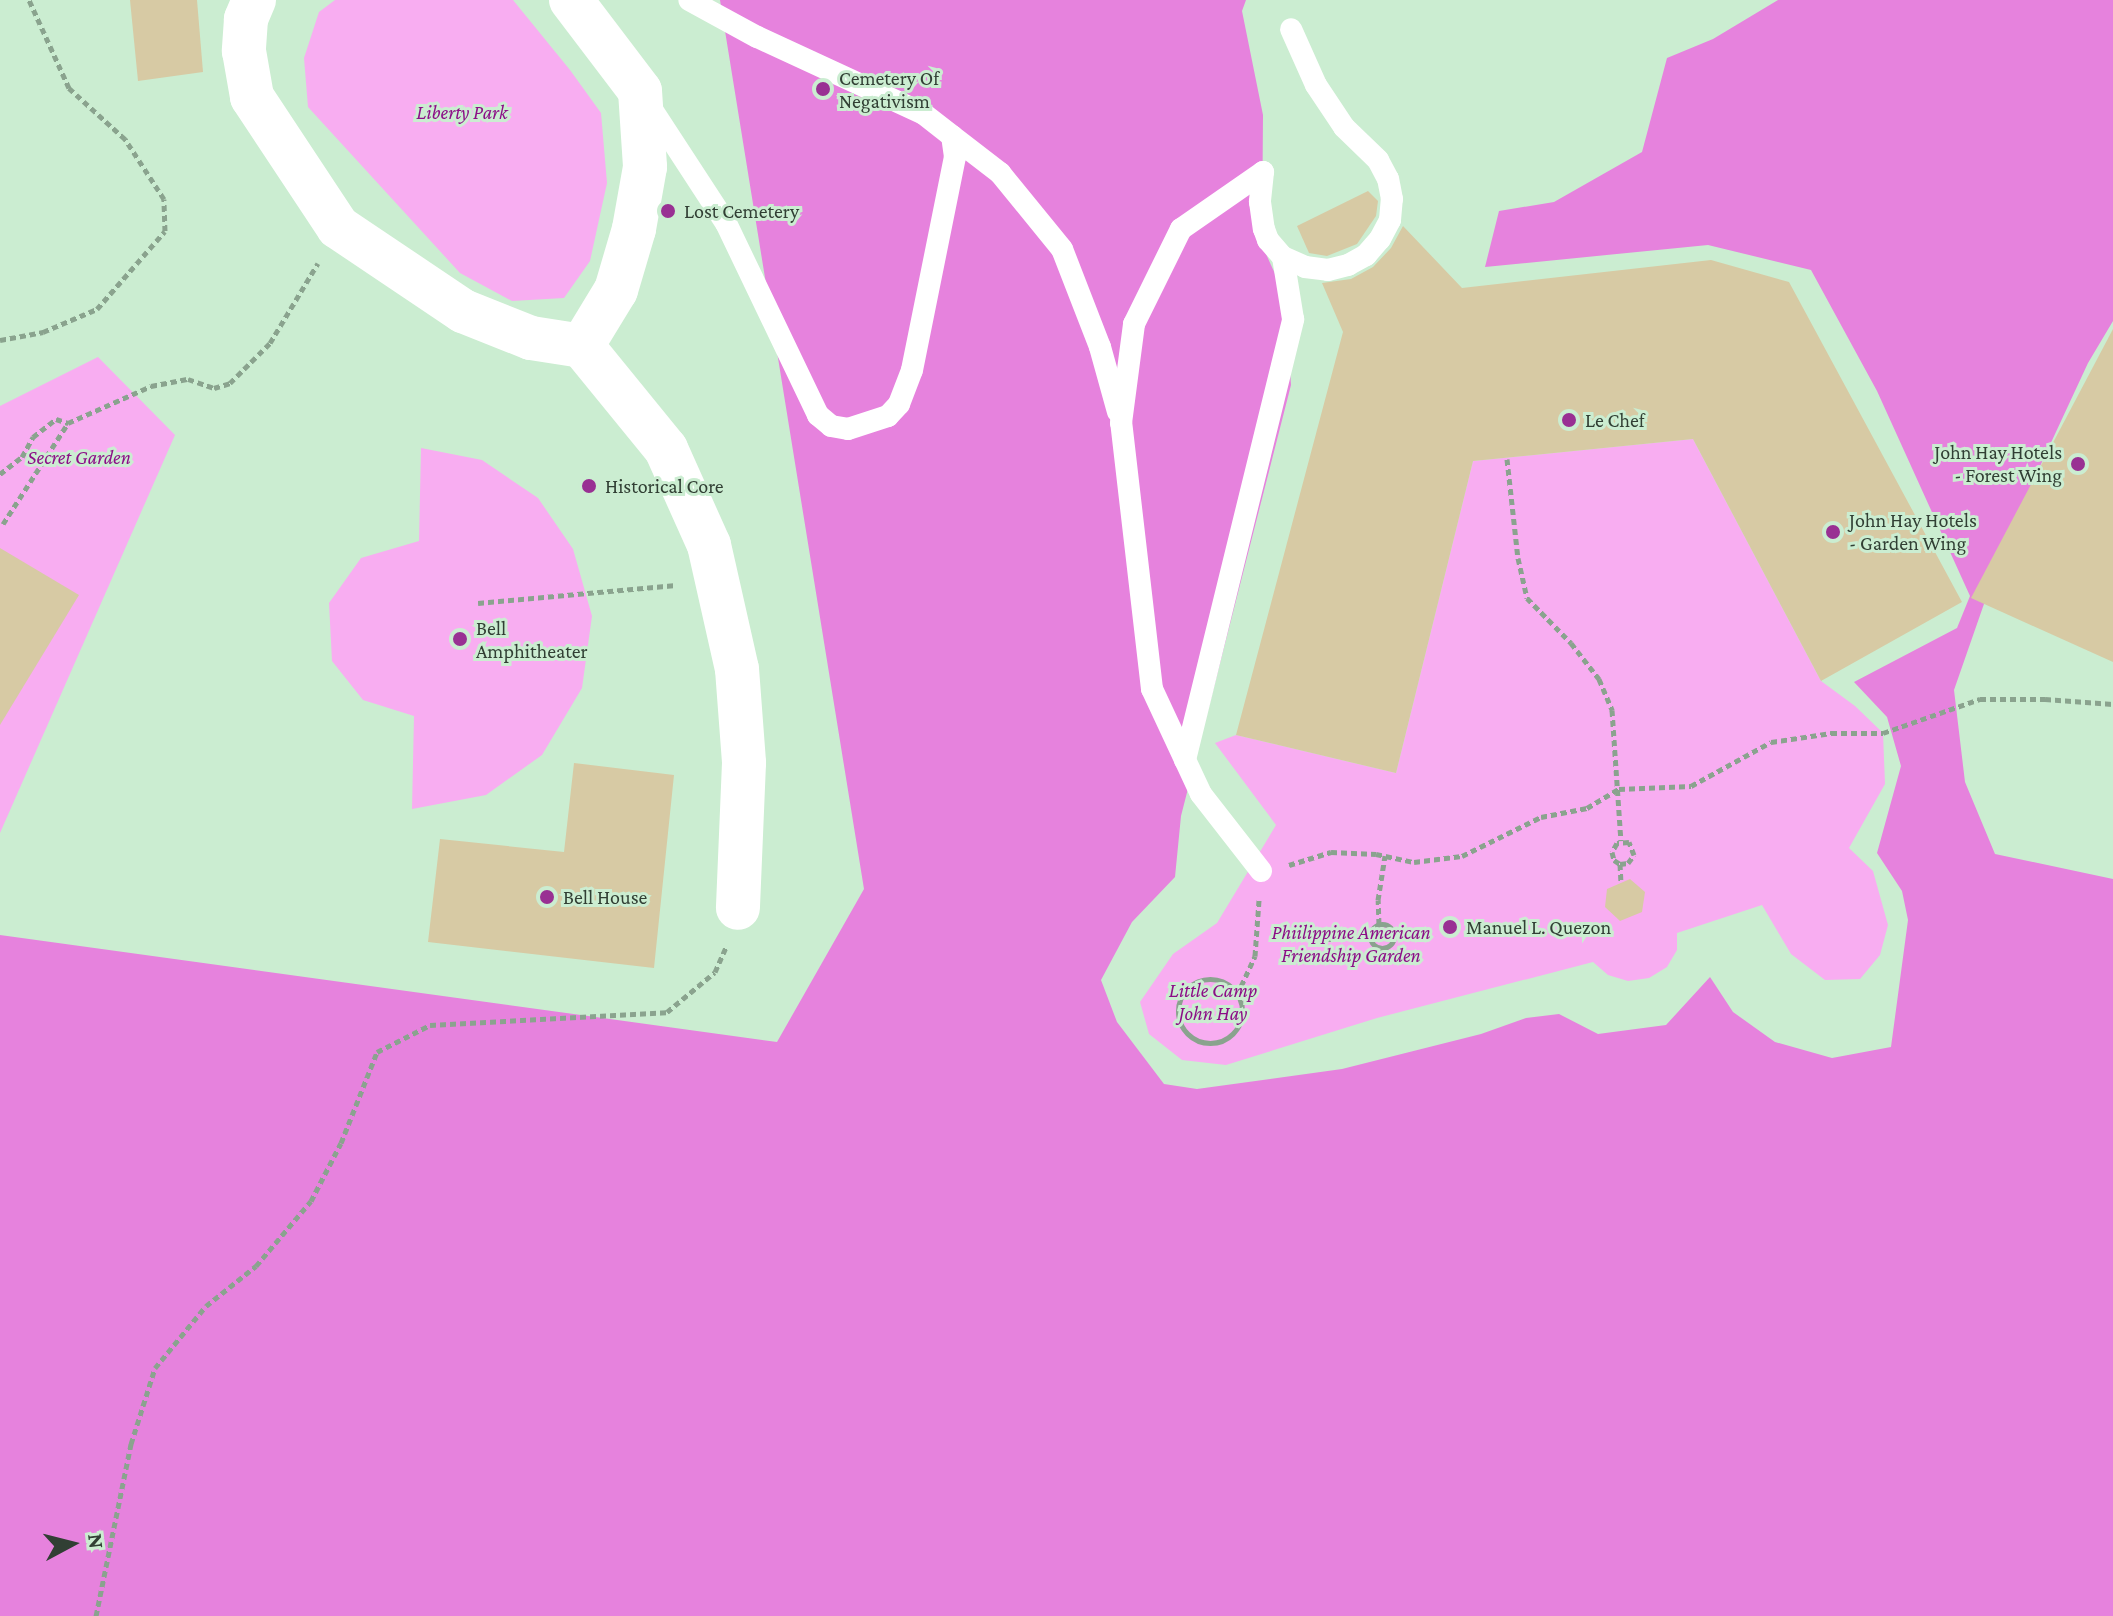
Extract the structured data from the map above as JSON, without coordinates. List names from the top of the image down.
{
  "parks": [
    "Liberty Park",
    "Secret Garden",
    "Phiilippine American Friendship Garden",
    "Little Camp John Hay"
  ],
  "places": [
    "Cemetery Of Negativism",
    "Lost Cemetery",
    "Le Chef",
    "John Hay Hotels - Forest Wing",
    "Historical Core",
    "John Hay Hotels - Garden Wing",
    "Bell Amphitheater",
    "Bell House",
    "Manuel L. Quezon"
  ],
  "north": "right"
}
